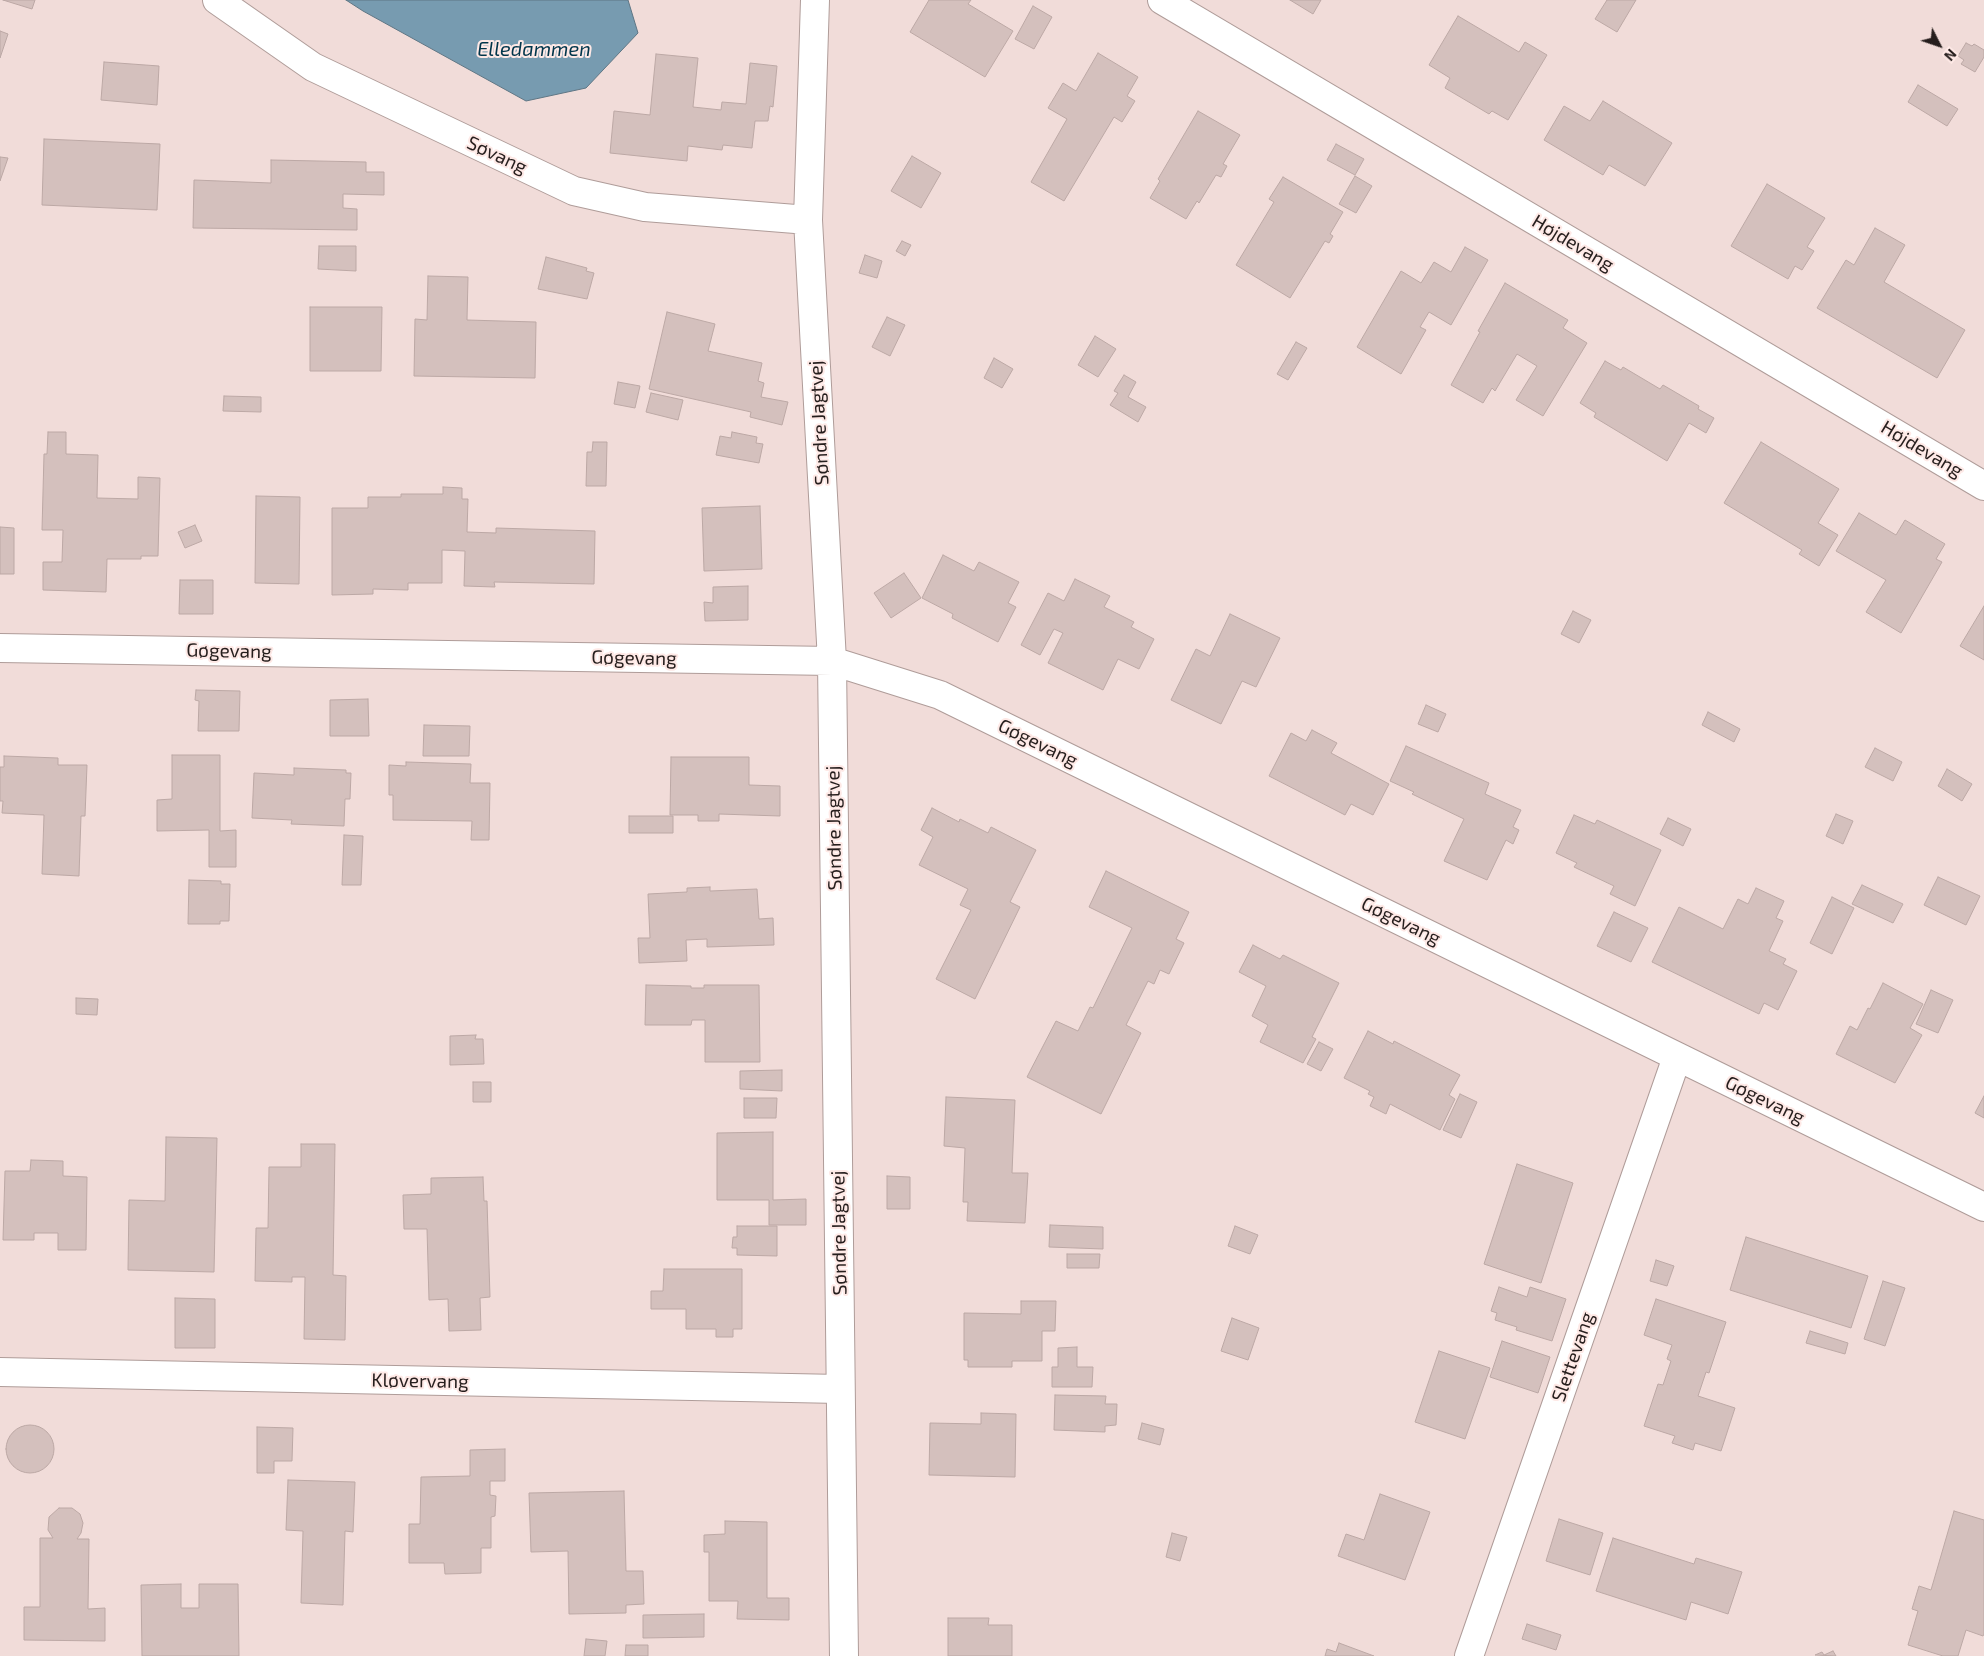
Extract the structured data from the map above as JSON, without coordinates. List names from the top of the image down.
{
  "streets": {
    "street": [
      "Søvang",
      "Højdevang",
      "Søndre Jagtvej",
      "Gøgevang",
      "Slettevang",
      "Kløvervang"
    ]
  },
  "crossings": [
    ["Søvang", "Søndre Jagtvej"],
    ["Søndre Jagtvej", "Gøgevang"],
    ["Søndre Jagtvej", "Kløvervang"],
    ["Gøgevang", "Slettevang"]
  ],
  "water": ["Elledammen"],
  "north": "bottom right"
}
